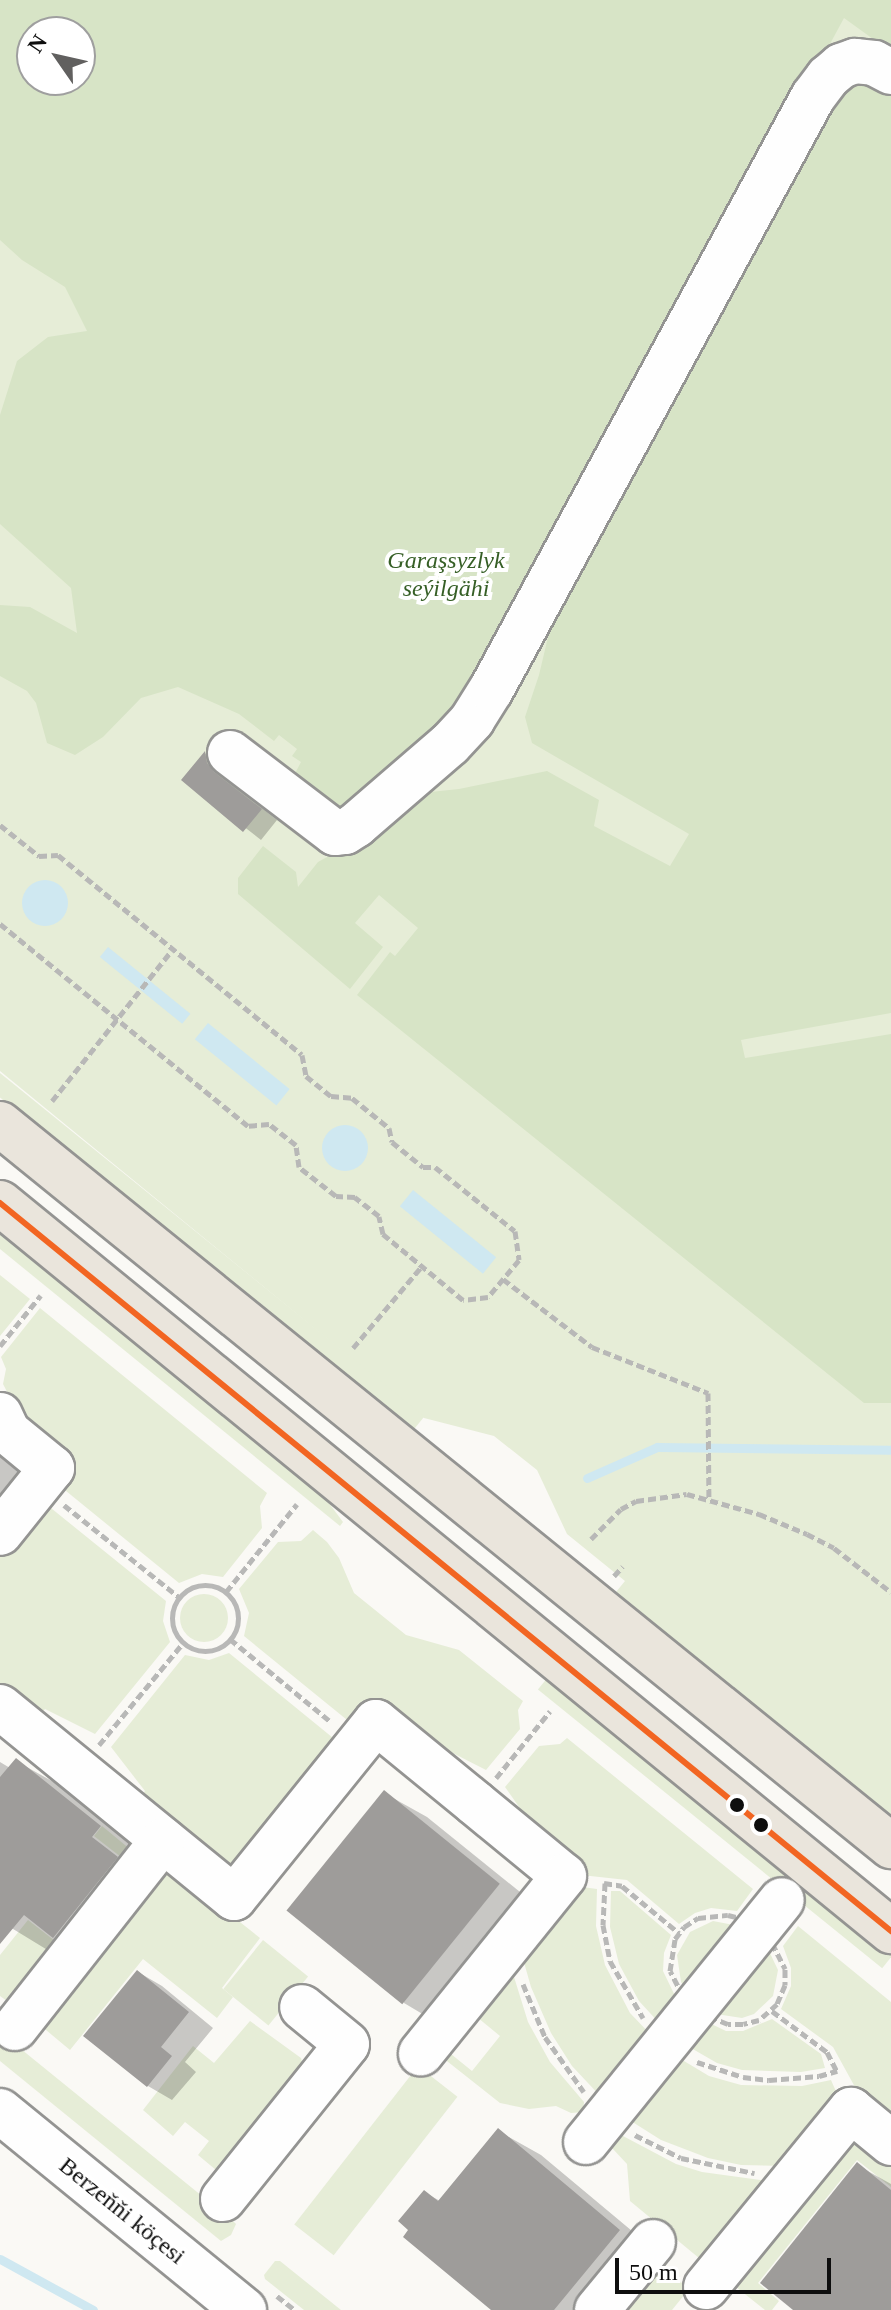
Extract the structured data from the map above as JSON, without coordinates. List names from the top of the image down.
{
  "streets": {
    "street": ["Berzeňňi köçesi"]
  },
  "parks": ["Garaşsyzlyk seýilgähi"],
  "scale_bar": "50 m",
  "north": "top left"
}
